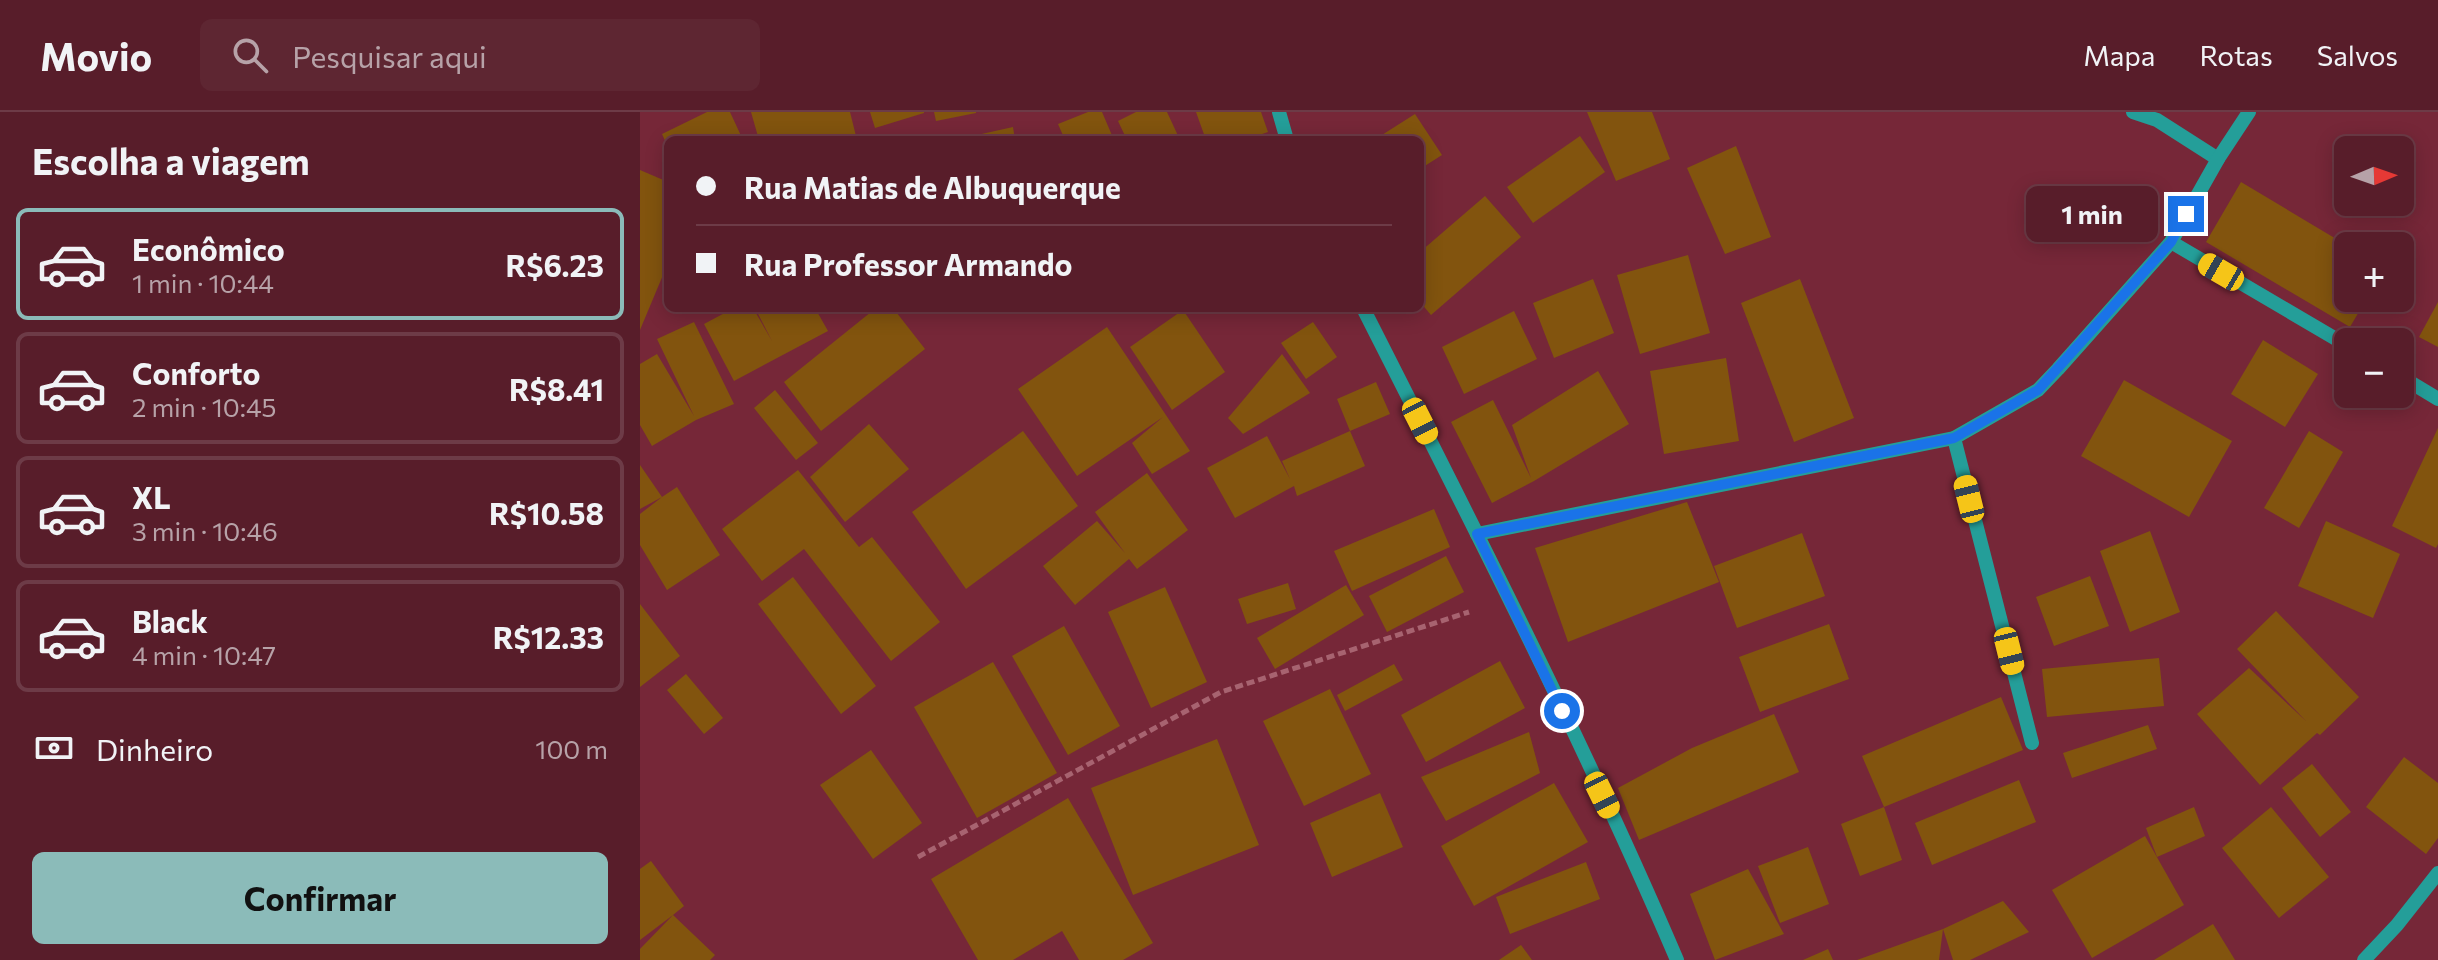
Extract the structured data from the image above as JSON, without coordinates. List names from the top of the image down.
{
  "north": "right",
  "page": {
    "header": "Movio",
    "search": "Pesquisar aqui",
    "nav": ["Mapa", "Rotas", "Salvos"],
    "heading": "Escolha a viagem",
    "map_buttons": ["+", "−"],
    "banner": ["Rua Matias de Albuquerque", "Rua Professor Armando"],
    "bubble": "1 min",
    "list": [
      {
        "name": "Econômico",
        "note": "1 min · 10:44",
        "value": "R$6.23"
      },
      {
        "name": "Conforto",
        "note": "2 min · 10:45",
        "value": "R$8.41"
      },
      {
        "name": "XL",
        "note": "3 min · 10:46",
        "value": "R$10.58"
      },
      {
        "name": "Black",
        "note": "4 min · 10:47",
        "value": "R$12.33"
      }
    ],
    "pay": ["Dinheiro", "100 m"],
    "buttons": "Confirmar"
  }
}
